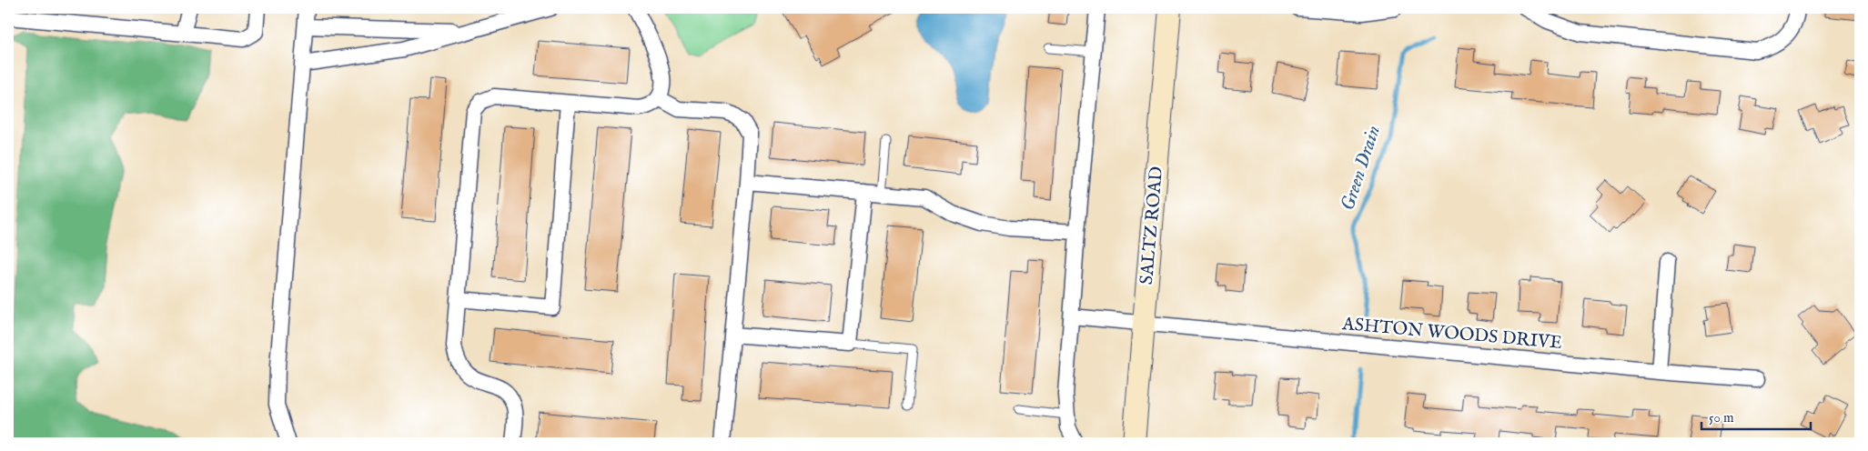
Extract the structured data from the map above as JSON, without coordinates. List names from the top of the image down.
{
  "streets": {
    "street": ["SALTZ ROAD", "ASHTON WOODS DRIVE"]
  },
  "crossings": [
    ["SALTZ ROAD", "ASHTON WOODS DRIVE"]
  ],
  "water": ["Green Drain"],
  "scale_bar": "50 m"
}
